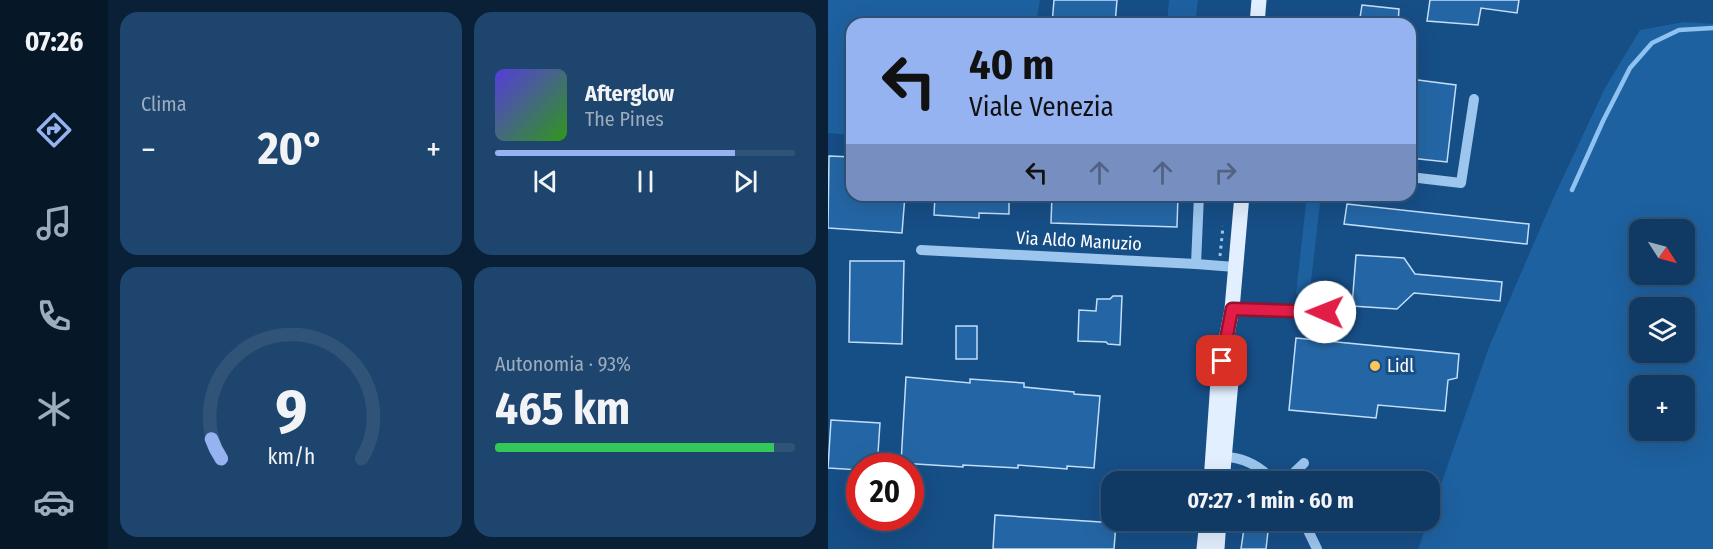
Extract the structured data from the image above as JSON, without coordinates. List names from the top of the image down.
{
  "streets": {
    "street": ["Via Aldo Manuzio"]
  },
  "places": ["Lidl"],
  "north": "bottom right",
  "page": {
    "tabs": "07:26",
    "tile": [
      "Clima",
      ["Autonomia · 93%", "465 km"]
    ],
    "turn": ["40 m", "Viale Venezia"],
    "song": ["Afterglow", "The Pines"],
    "heat": ["−", "20°", "+"],
    "map_buttons": "+",
    "limit": "20",
    "trip": "07:27 · 1 min · 60 m",
    "gauge": ["9", "km/h"]
  }
}
